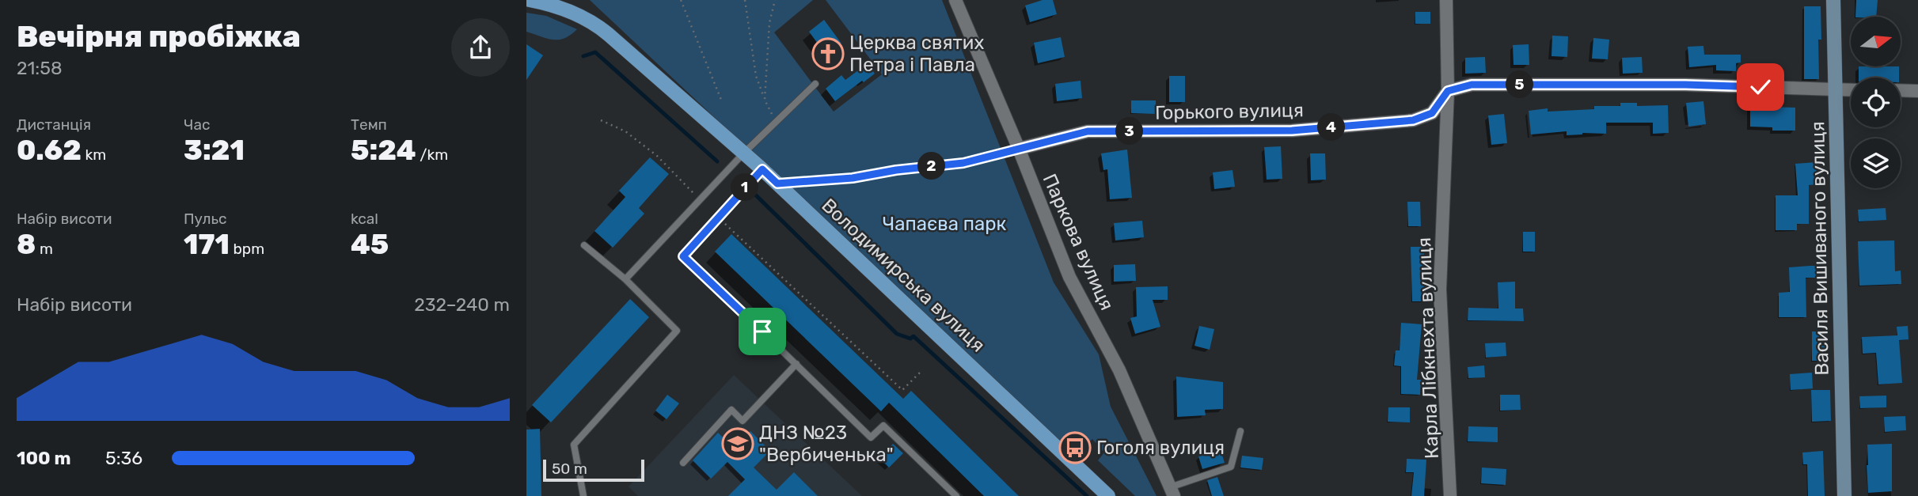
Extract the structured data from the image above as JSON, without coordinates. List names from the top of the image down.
{
  "streets": {
    "main road": ["Володимирська вулиця"],
    "street": [
      "Горького вулиця",
      "Паркова вулиця",
      "Василя Вишиваного вулиця",
      "Карла Лібкнехта вулиця"
    ]
  },
  "crossings": [
    ["Горького вулиця", "Паркова вулиця"],
    ["Горького вулиця", "Карла Лібкнехта вулиця"]
  ],
  "parks": ["Чапаєва парк"],
  "places": {
    "church": ["Церква святих Петра і Павла"],
    "school or university": ["ДНЗ №23 \"Вербиченька\""],
    "bus stop": ["Гоголя вулиця"]
  },
  "scale_bar": "50 m",
  "north": "right",
  "page": {
    "heading": ["Вечірня пробіжка", "21:58"],
    "pins": [
      "5",
      "4",
      "3",
      "2",
      "1"
    ],
    "stats": [
      ["Дистанція", "0.62 km"],
      ["Час", "3:21"],
      ["Темп", "5:24 /km"],
      ["Набір висоти", "8 m"],
      ["Пульс", "171 bpm"],
      ["kcal", "45"]
    ],
    "chart": ["Набір висоти", "232–240 m"],
    "list": [
      {
        "name": "100 m",
        "note": "5:36"
      }
    ],
    "scale": "50 m"
  }
}
